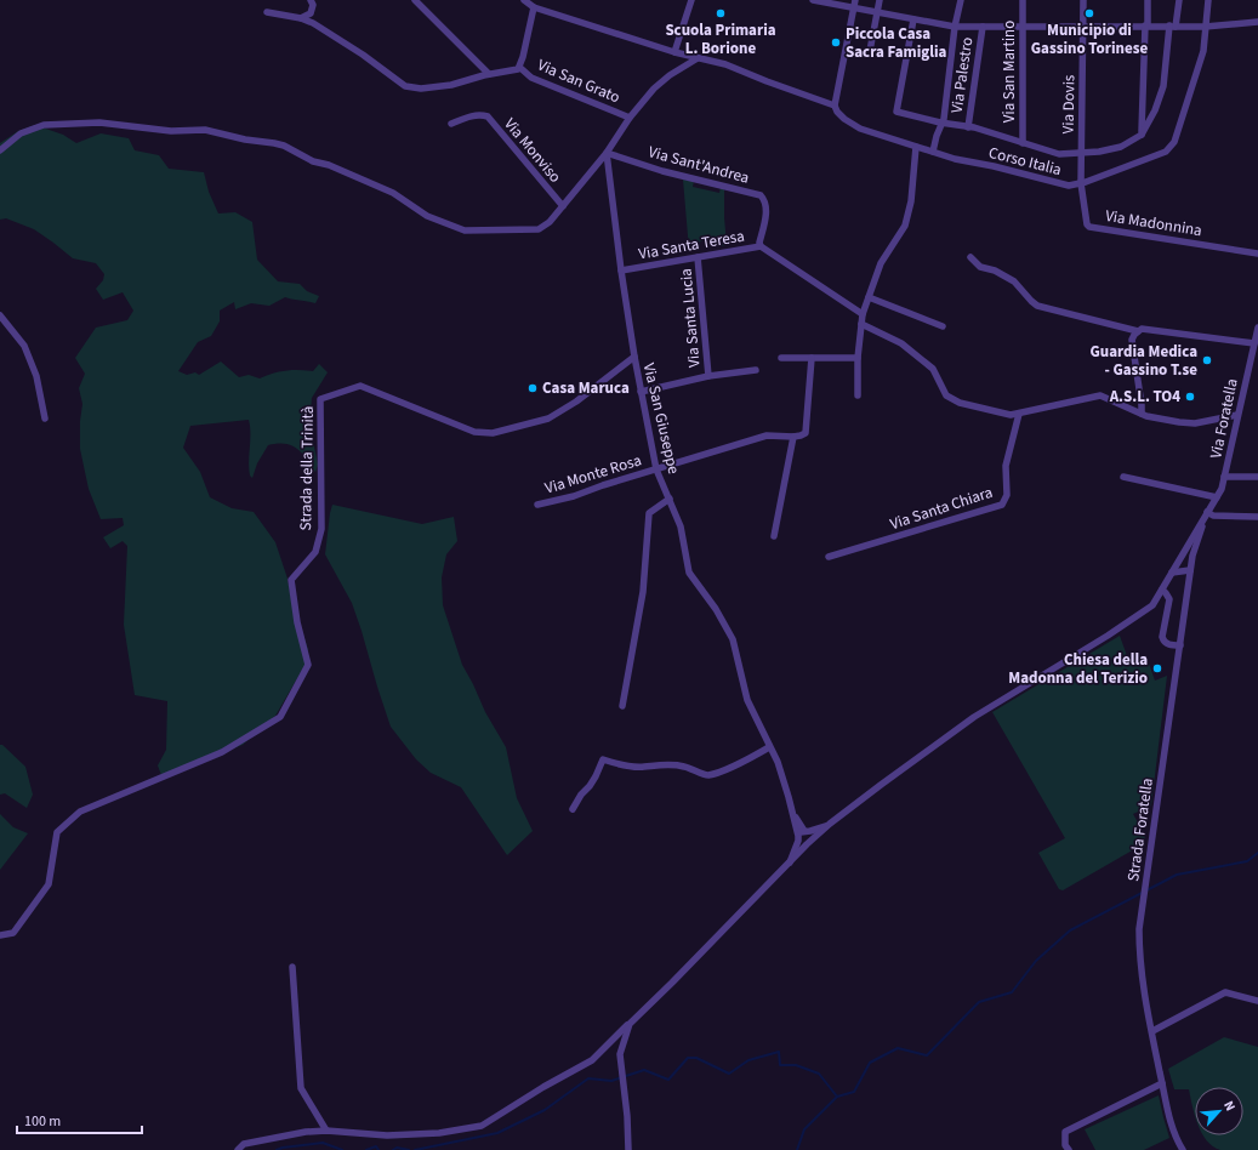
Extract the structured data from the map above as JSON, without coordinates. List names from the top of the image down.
{
  "streets": {
    "street": [
      "Via San Martino",
      "Via Palestro",
      "Via San Grato",
      "Via Dovis",
      "Via Monviso",
      "Corso Italia",
      "Via Sant'Andrea",
      "Via Madonnina",
      "Via Santa Teresa",
      "Via Santa Lucia",
      "Via San Giuseppe",
      "Via Foratella",
      "Strada della Trinità",
      "Via Monte Rosa",
      "Via Santa Chiara",
      "Strada Foratella"
    ]
  },
  "crossings": [
    ["Via Dovis", "Corso Italia"],
    ["Via Dovis", "Via Madonnina"],
    ["Corso Italia", "Via Madonnina"],
    ["Via Sant'Andrea", "Via Santa Teresa"],
    ["Via Sant'Andrea", "Via San Giuseppe"],
    ["Via Santa Teresa", "Via Santa Lucia"],
    ["Via Santa Teresa", "Via San Giuseppe"],
    ["Via San Giuseppe", "Strada della Trinità"],
    ["Via San Giuseppe", "Via Monte Rosa"],
    ["Via Foratella", "Strada Foratella"]
  ],
  "places": [
    "Scuola Primaria L. Borione",
    "Municipio di Gassino Torinese",
    "Piccola Casa Sacra Famiglia",
    "Guardia Medica - Gassino T.se",
    "Casa Maruca",
    "A.S.L. TO4",
    "Chiesa della Madonna del Terizio"
  ],
  "scale_bar": "100 m",
  "north": "top right"
}
